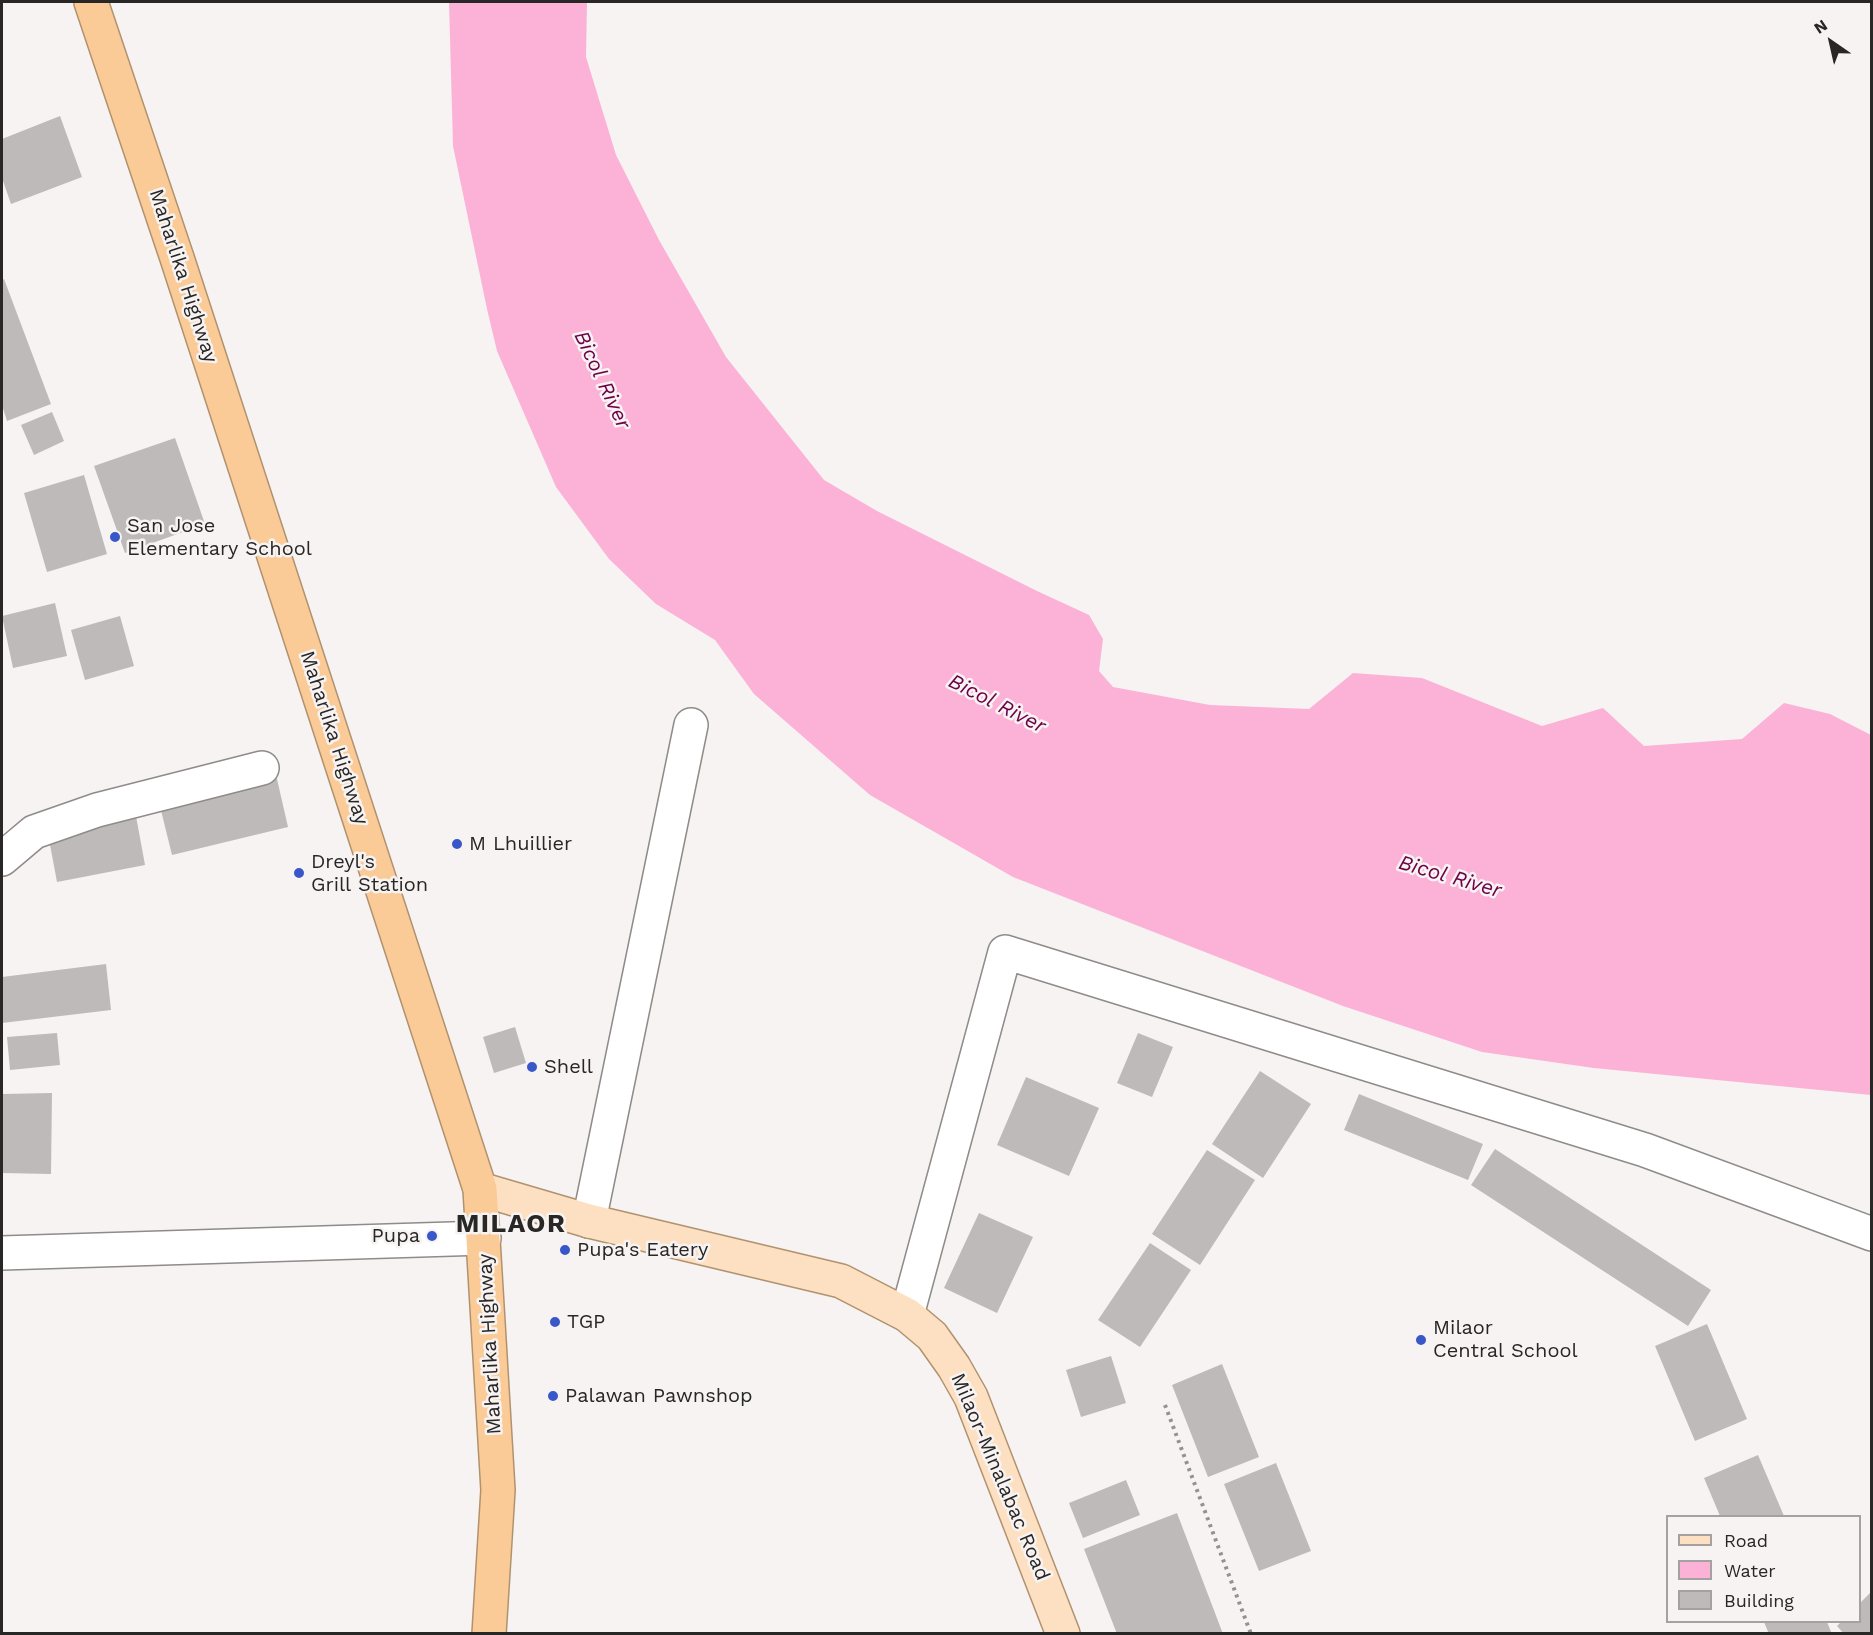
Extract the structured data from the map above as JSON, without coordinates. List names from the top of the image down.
{
  "streets": {
    "highway": ["Maharlika Highway"],
    "main road": ["Milaor-Minalabac Road"]
  },
  "crossings": [
    ["Maharlika Highway", "Milaor-Minalabac Road"]
  ],
  "districts": ["MILAOR"],
  "water": ["Bicol River"],
  "places": [
    "San Jose Elementary School",
    "M Lhuillier",
    "Dreyl's Grill Station",
    "Shell",
    "Pupa",
    "Pupa's Eatery",
    "TGP",
    "Milaor Central School",
    "Palawan Pawnshop"
  ],
  "legend": ["Road", "Water", "Building"],
  "north": "top left"
}
